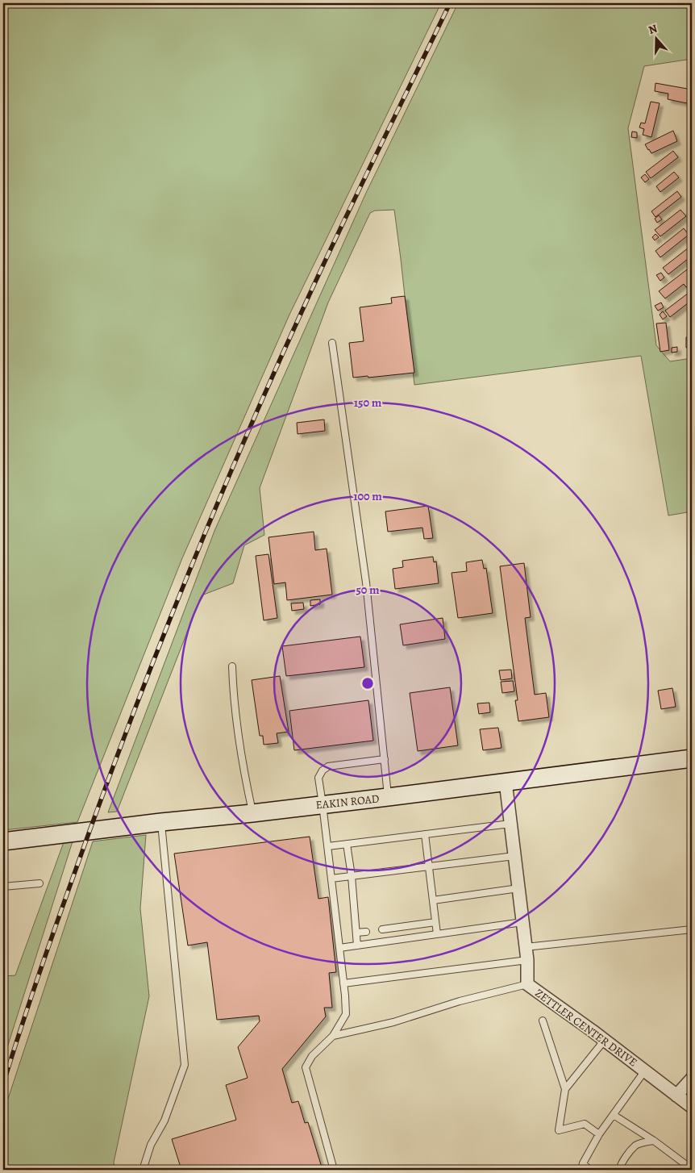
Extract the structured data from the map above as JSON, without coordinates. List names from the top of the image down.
{
  "streets": {
    "street": ["EAKIN ROAD", "ZETTLER CENTER DRIVE"]
  },
  "crossings": [
    ["EAKIN ROAD", "ZETTLER CENTER DRIVE"]
  ],
  "north": "top",
  "rings": ["150 m", "100 m", "50 m"]
}
